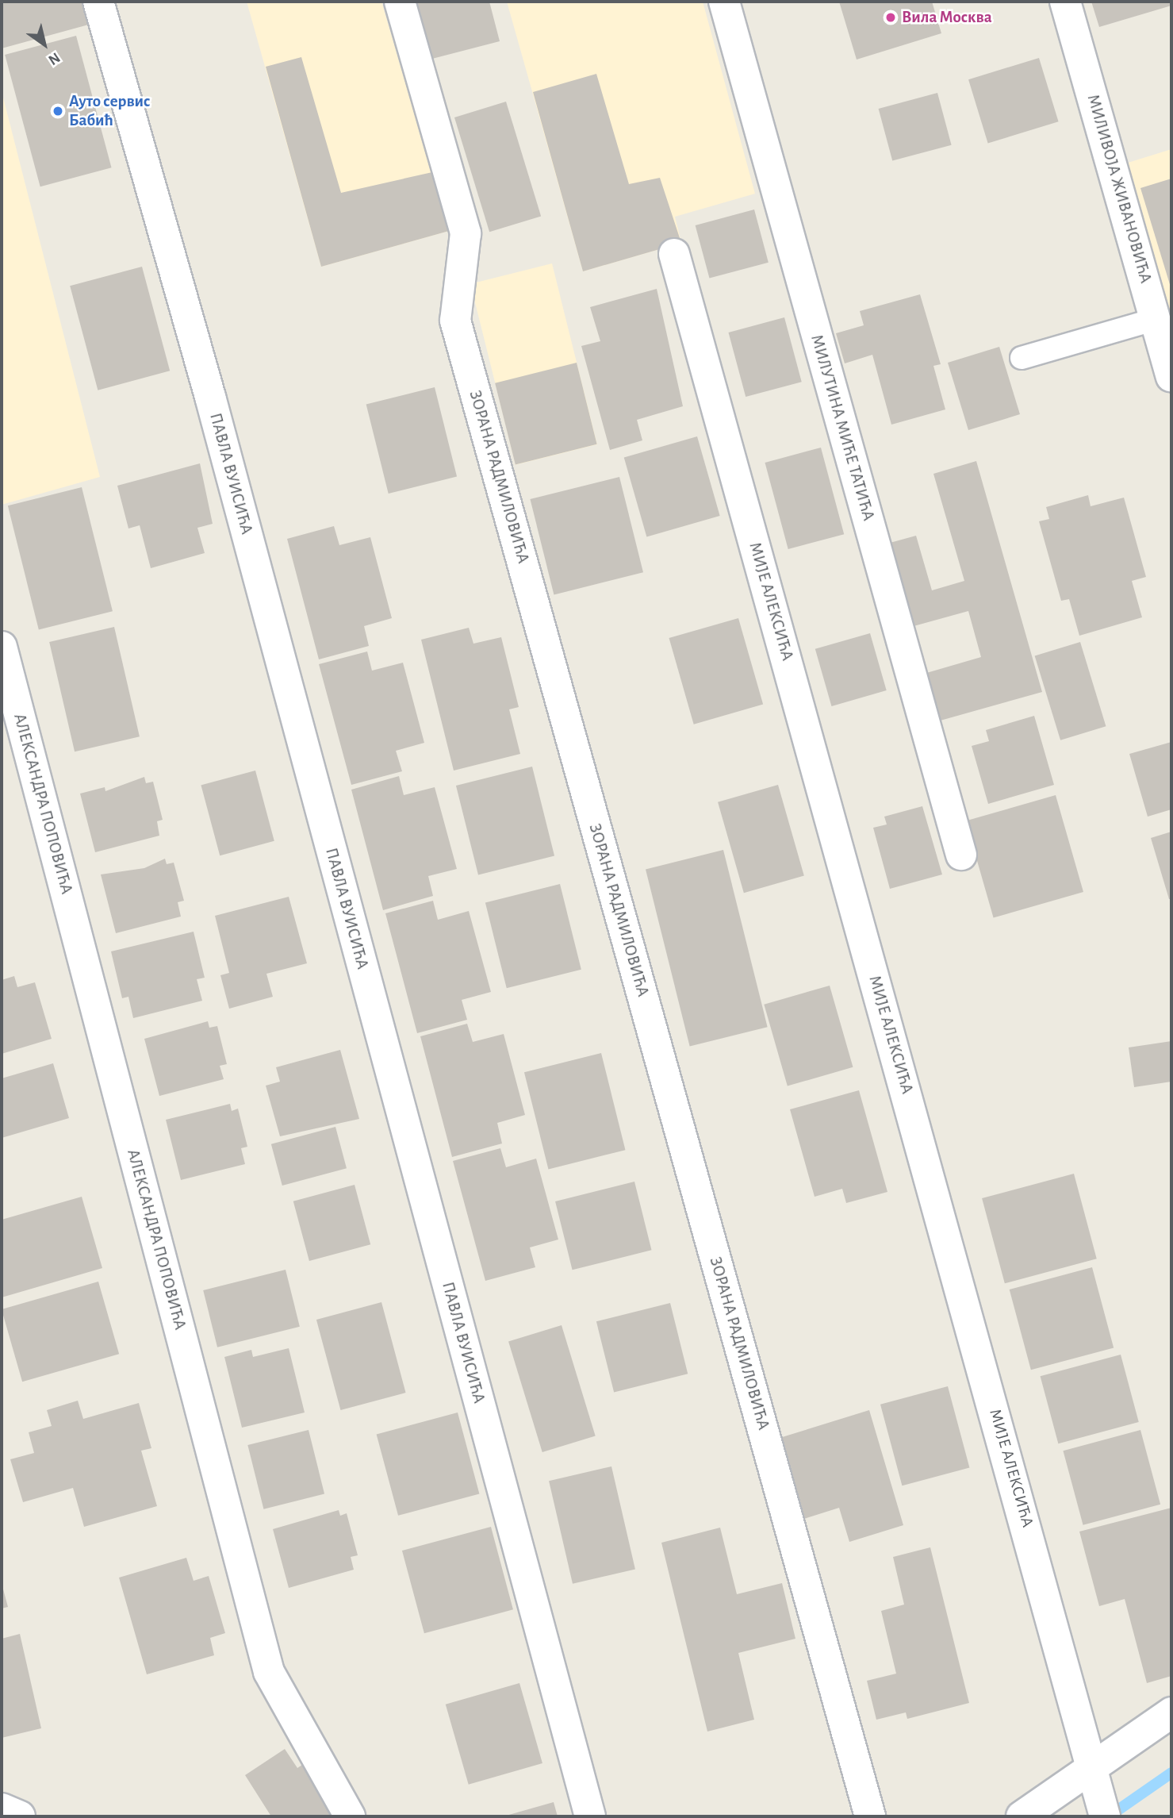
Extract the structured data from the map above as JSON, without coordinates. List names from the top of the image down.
{
  "streets": {
    "street": [
      "МИЛИВОЈА ЖИВАНОВИЋА",
      "МИЛУТИНА МИЋЕ ТАТИЋА",
      "ПАВЛА ВУИСИЋА",
      "ЗОРАНА РАДМИЛОВИЋА",
      "МИЈЕ АЛЕКСИЋА",
      "АЛЕКСАНДРА ПОПОВИЋА"
    ]
  },
  "places": ["Вила Москва", "Ауто сервис Бабић"],
  "north": "bottom right"
}
